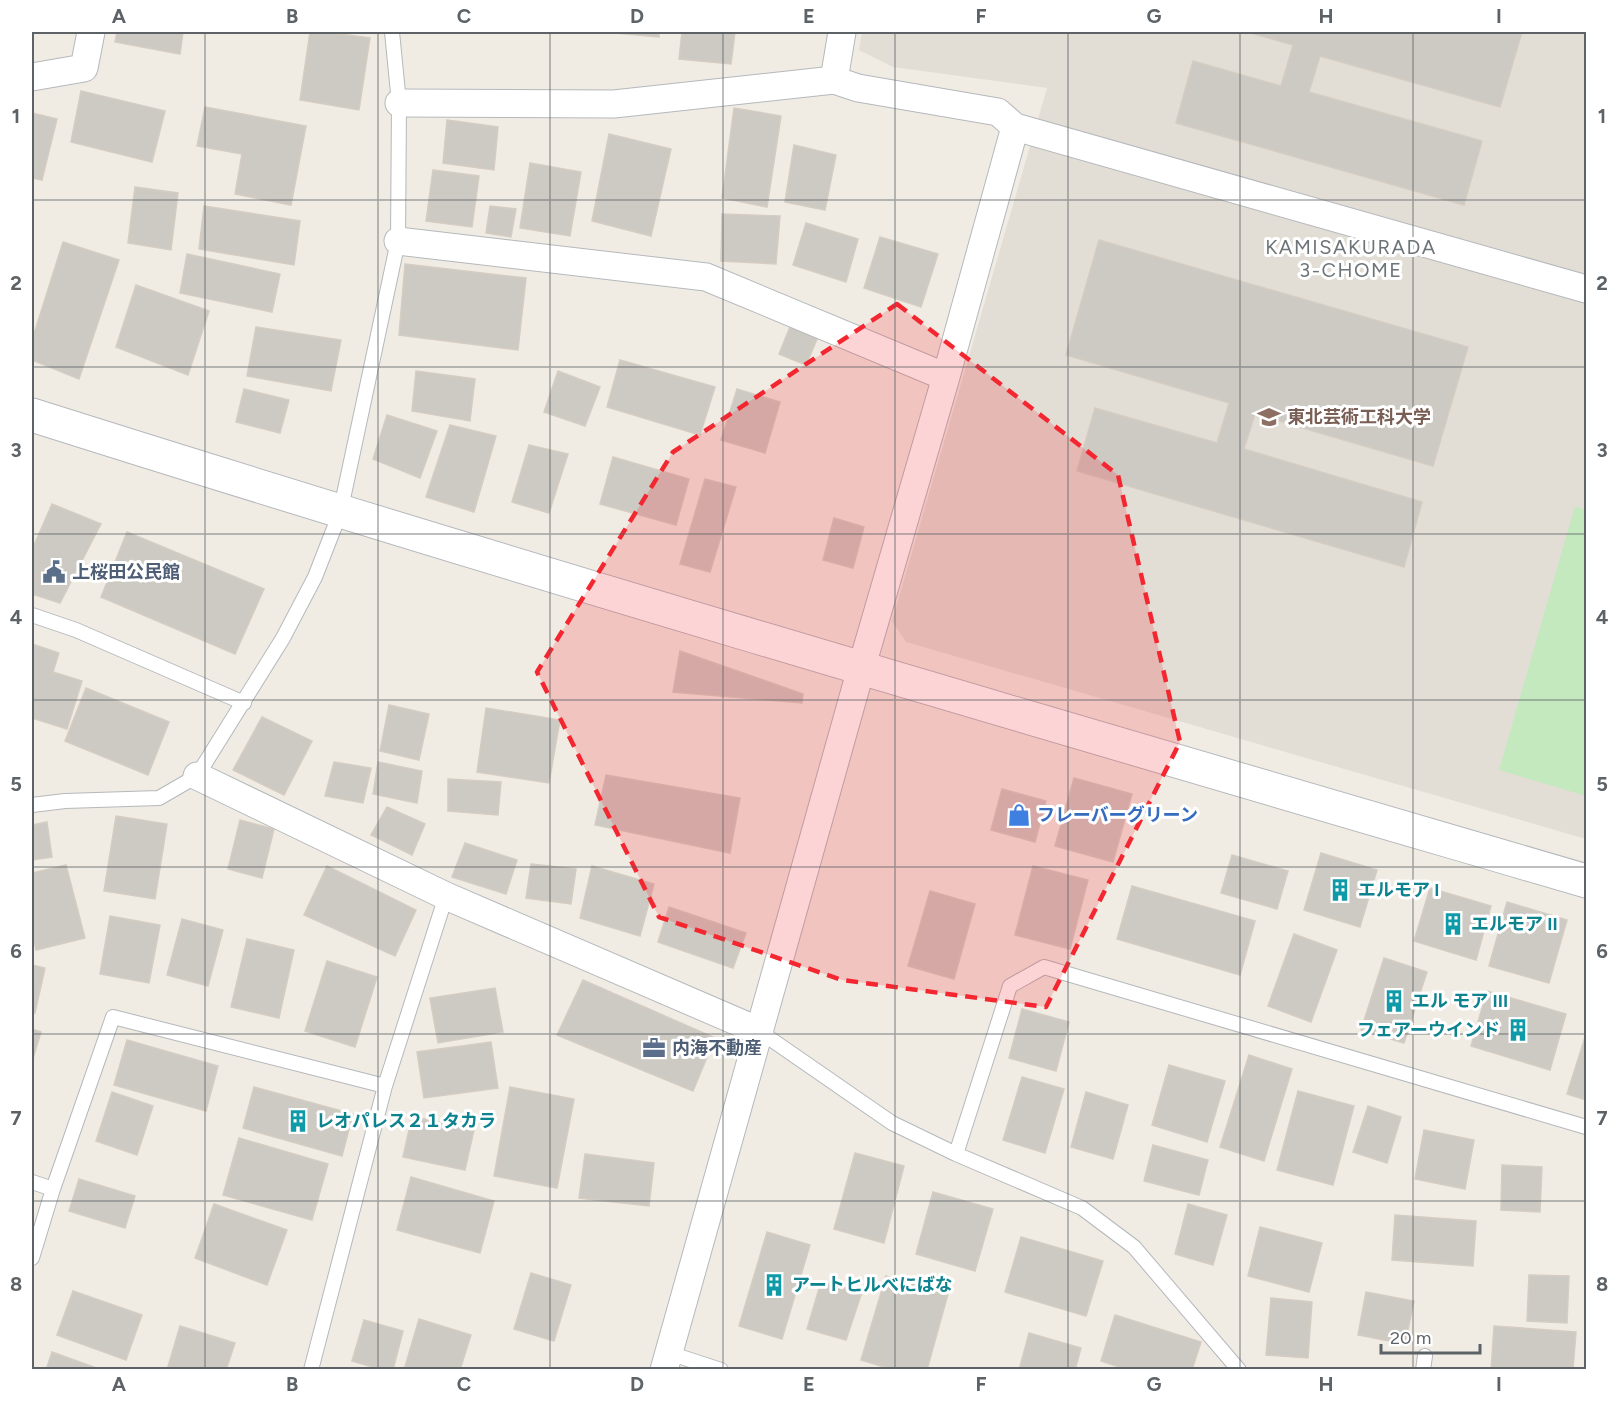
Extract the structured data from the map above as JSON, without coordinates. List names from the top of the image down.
{
  "districts": ["KAMISAKURADA 3-CHOME"],
  "places": {
    "school or university": ["東北芸術工科大学"],
    "public building": ["上桜田公民館"],
    "shop": ["フレーバーグリーン"],
    "building": [
      "エルモア I",
      "エルモア II",
      "エル モア III",
      "フェアーウインド",
      "レオパレス２１タカラ",
      "アートヒルべにばな"
    ],
    "office": ["内海不動産"]
  },
  "scale_bar": "20 m",
  "grid": {
    "columns": [
      "A",
      "B",
      "C",
      "D",
      "E",
      "F",
      "G",
      "H",
      "I"
    ],
    "rows": [
      "1",
      "2",
      "3",
      "4",
      "5",
      "6",
      "7",
      "8"
    ]
  }
}
